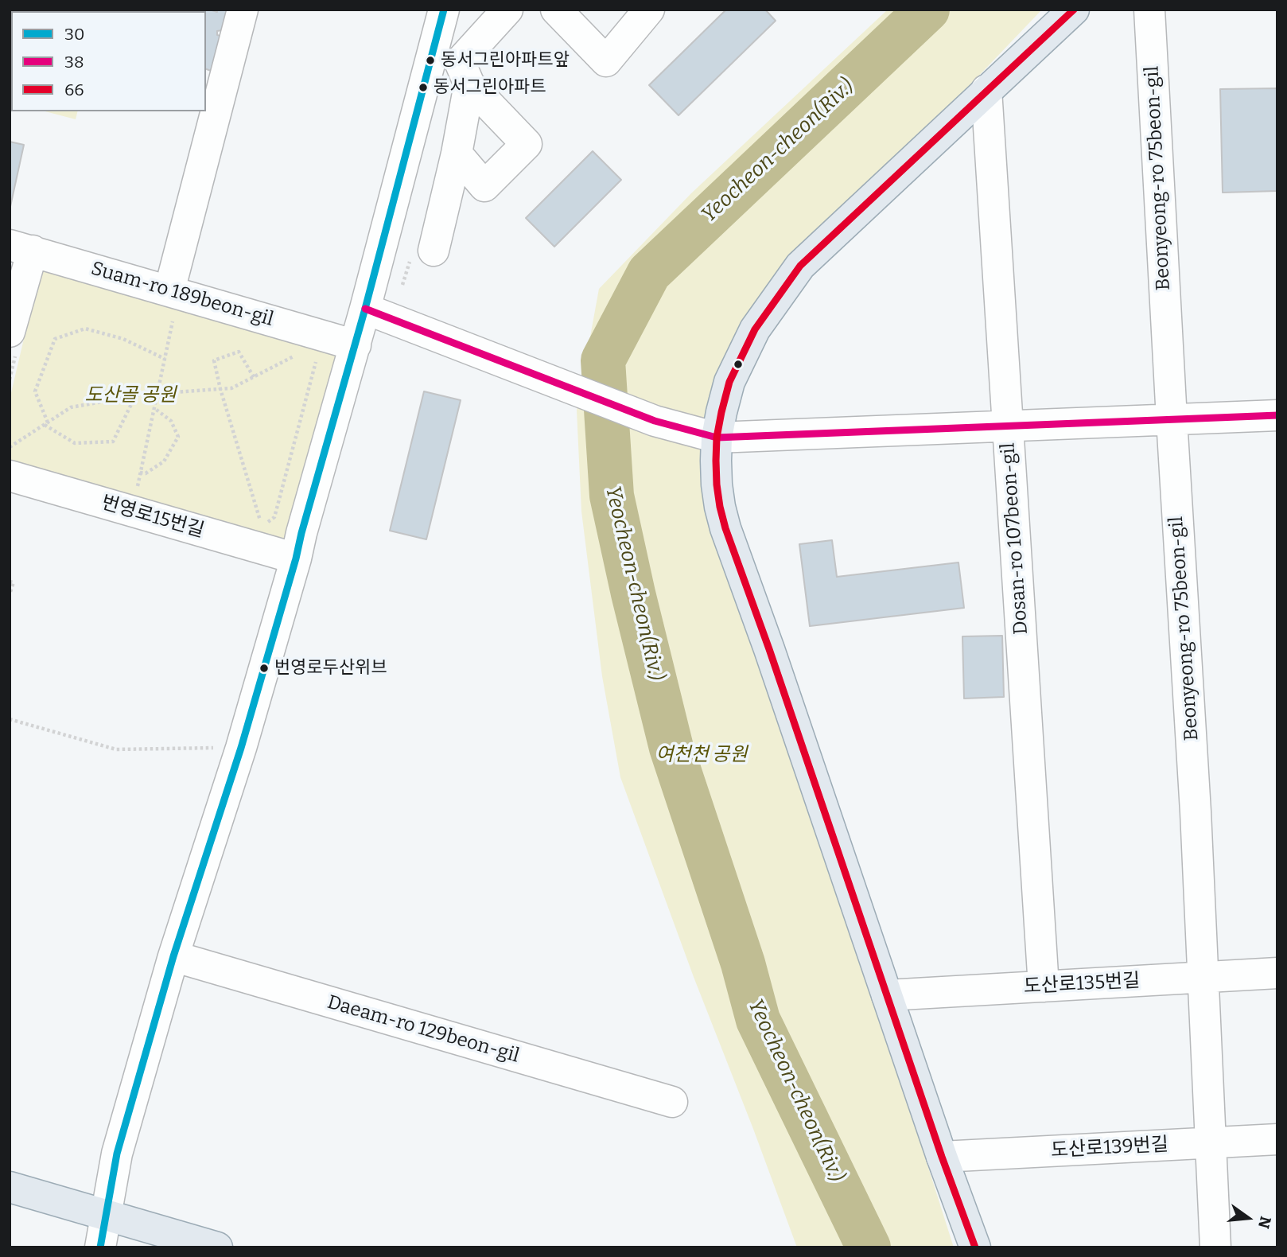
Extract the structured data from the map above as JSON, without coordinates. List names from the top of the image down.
{
  "streets": {
    "street": [
      "Beonyeong-ro 75beon-gil",
      "Suam-ro 189beon-gil",
      "번영로15번길",
      "Dosan-ro 107beon-gil",
      "도산로135번길",
      "Daeam-ro 129beon-gil",
      "도산로139번길"
    ]
  },
  "crossings": [
    ["Beonyeong-ro 75beon-gil", "도산로135번길"],
    ["Beonyeong-ro 75beon-gil", "도산로139번길"],
    ["Dosan-ro 107beon-gil", "도산로135번길"]
  ],
  "water": ["Yeocheon-cheon(Riv.)"],
  "parks": ["도산골 공원", "여천천 공원"],
  "places": ["동서그린아파트앞", "동서그린아파트", "번영로두산위브"],
  "lines": ["transit line 30", "transit line 66", "transit line 38"],
  "legend": ["30", "38", "66"],
  "north": "right"
}
